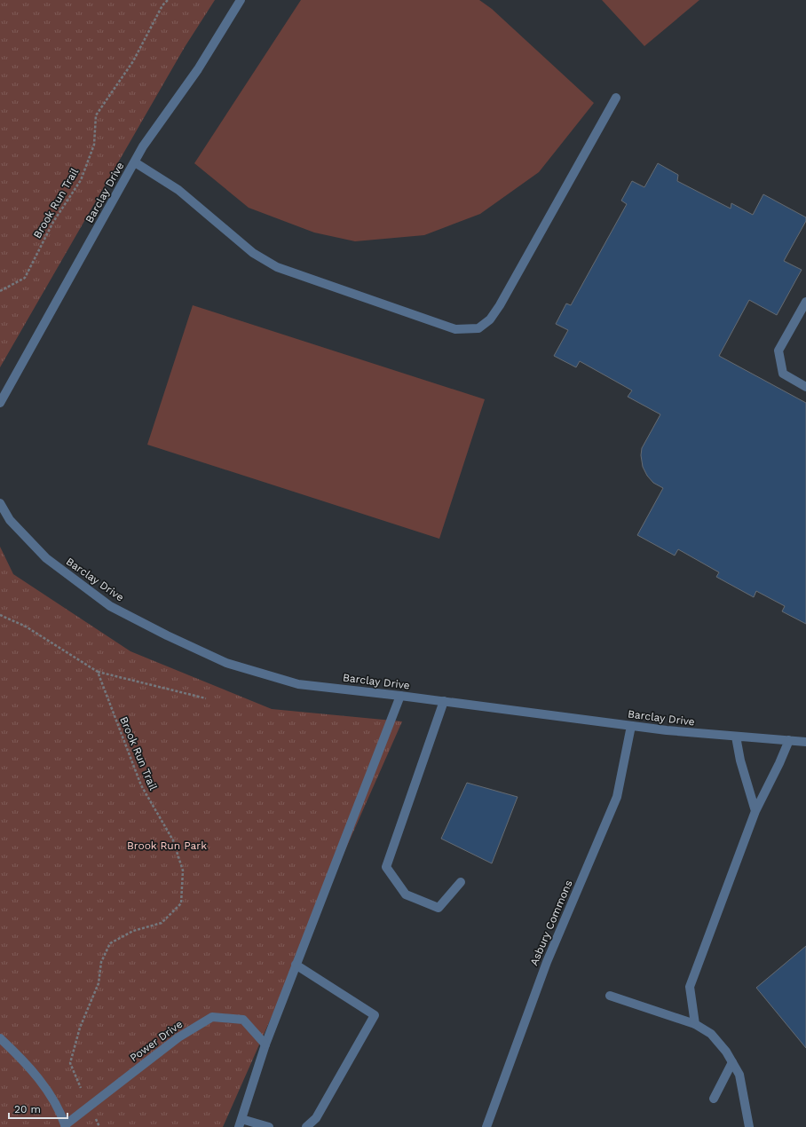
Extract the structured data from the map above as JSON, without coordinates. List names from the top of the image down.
{
  "streets": {
    "street": ["Barclay Drive", "Asbury Commons", "Power Drive"],
    "path": ["Brook Run Trail"]
  },
  "crossings": [
    ["Barclay Drive", "Asbury Commons"]
  ],
  "parks": ["Brook Run Park"],
  "scale_bar": "20 m"
}
